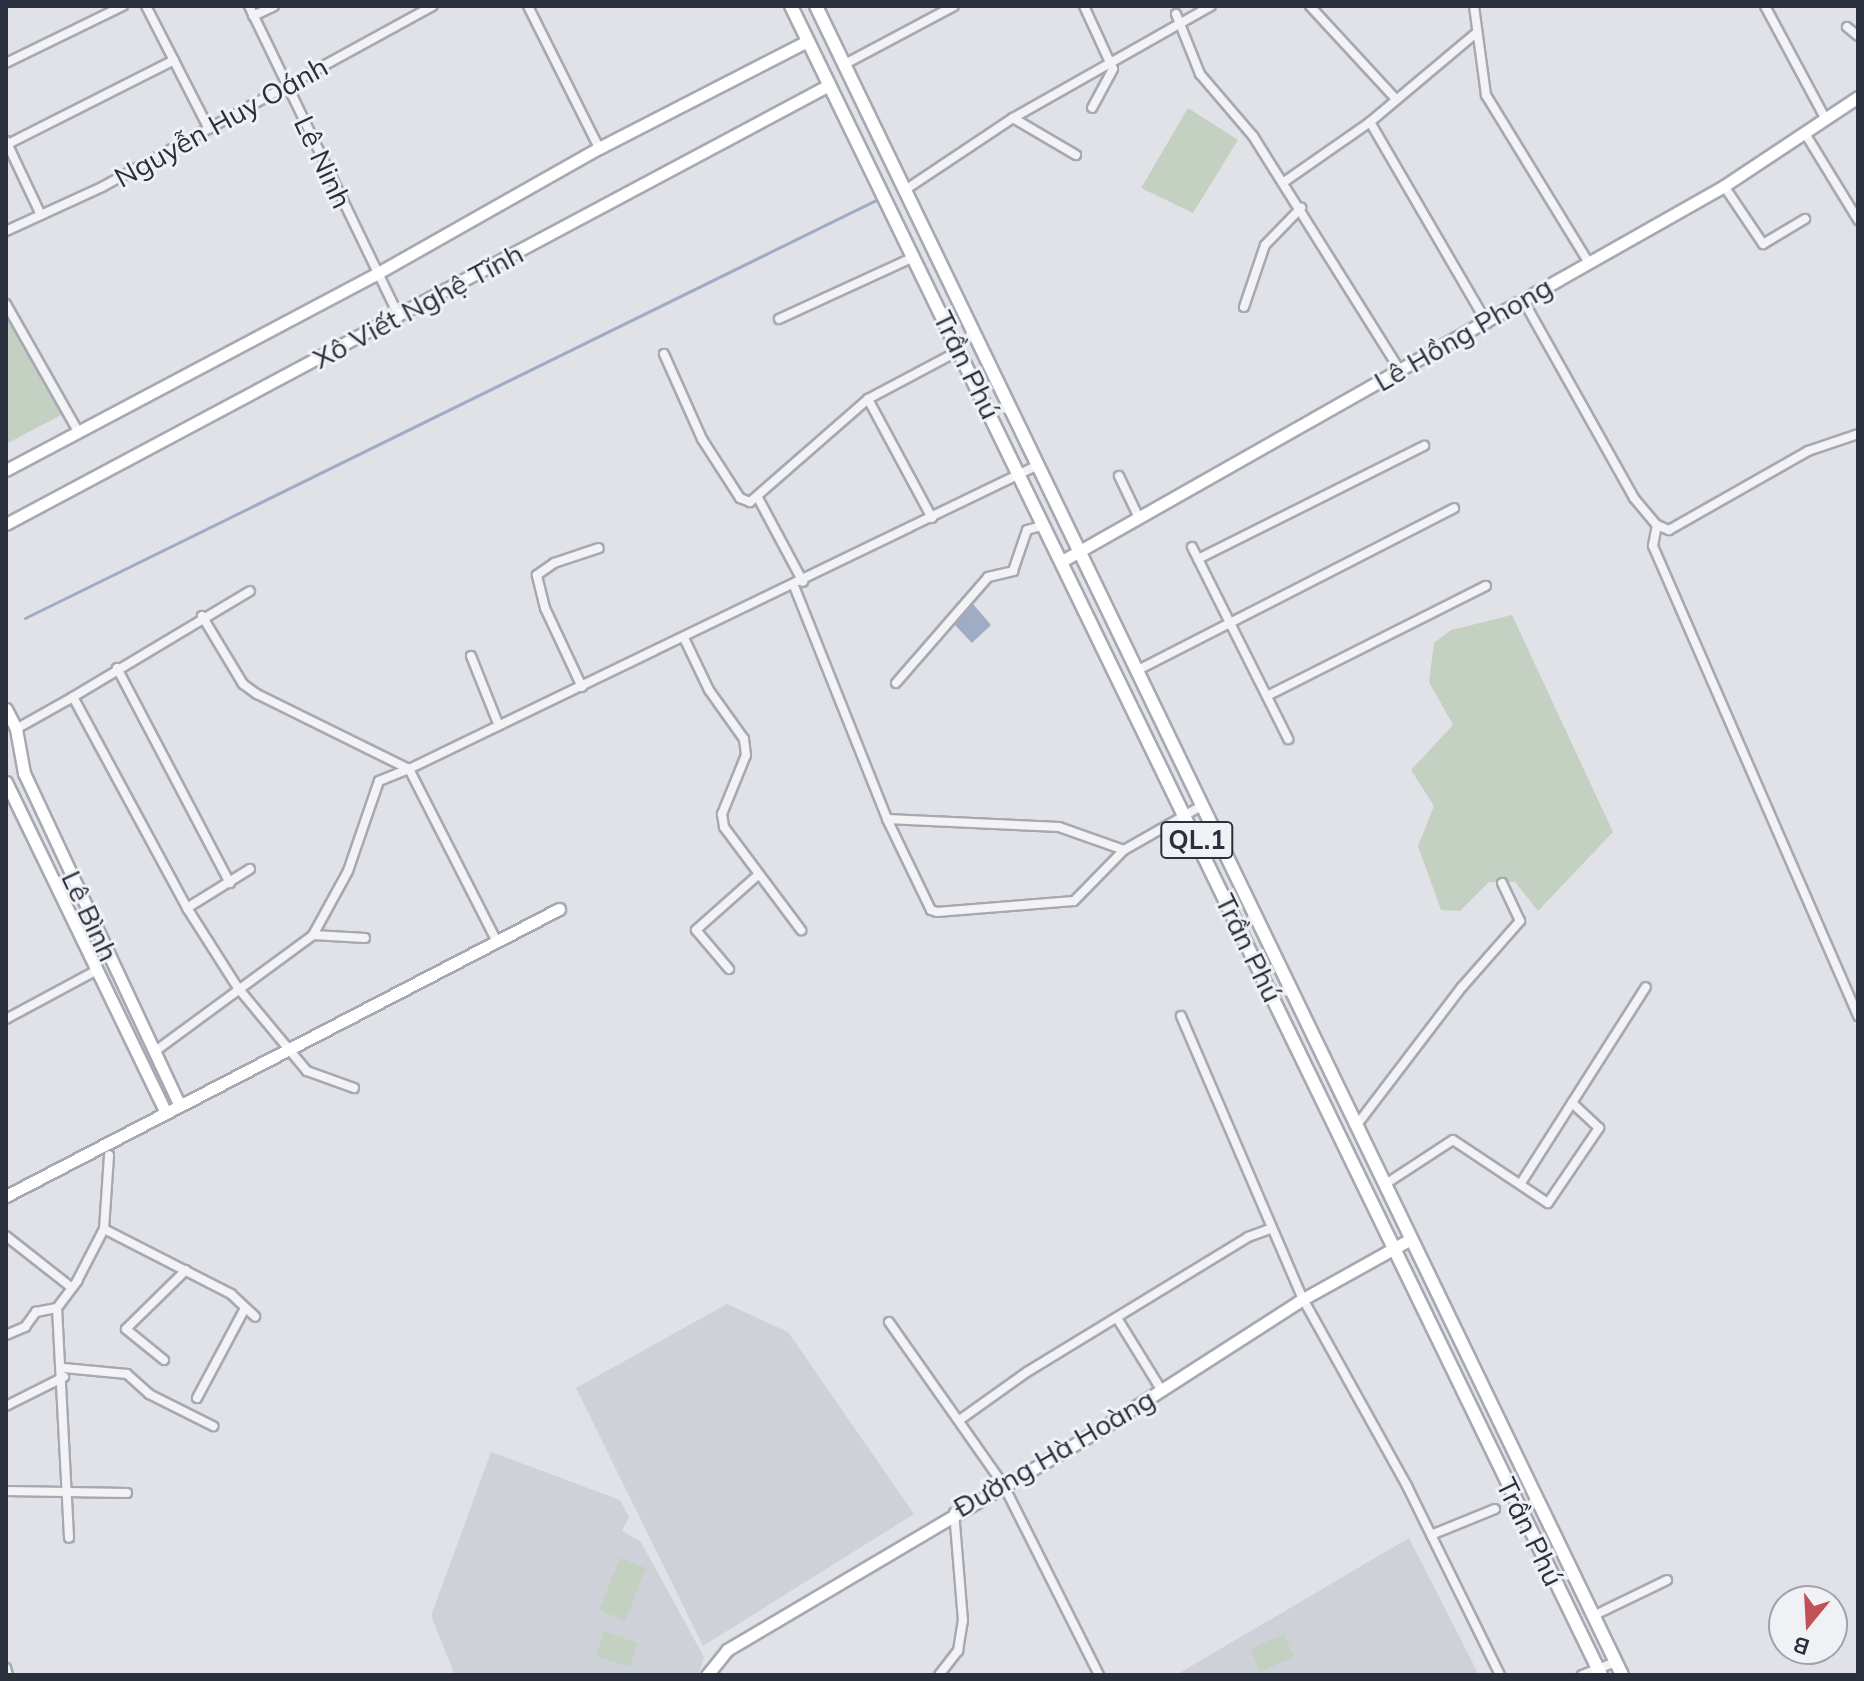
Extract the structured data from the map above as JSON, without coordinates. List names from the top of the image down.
{
  "streets": {
    "main road": ["Trần Phú", "QL.1"],
    "street": [
      "Nguyễn Huy Oánh",
      "Lê Ninh",
      "Xô Viết Nghệ Tĩnh",
      "Lê Hồng Phong",
      "Lê Bình",
      "Đường Hà Hoàng"
    ]
  },
  "crossings": [
    ["Nguyễn Huy Oánh", "Lê Ninh"],
    ["Lê Ninh", "Xô Viết Nghệ Tĩnh"],
    ["Xô Viết Nghệ Tĩnh", "Trần Phú"],
    ["Lê Hồng Phong", "Trần Phú"],
    ["Trần Phú", "Đường Hà Hoàng"]
  ],
  "north": "bottom"
}
